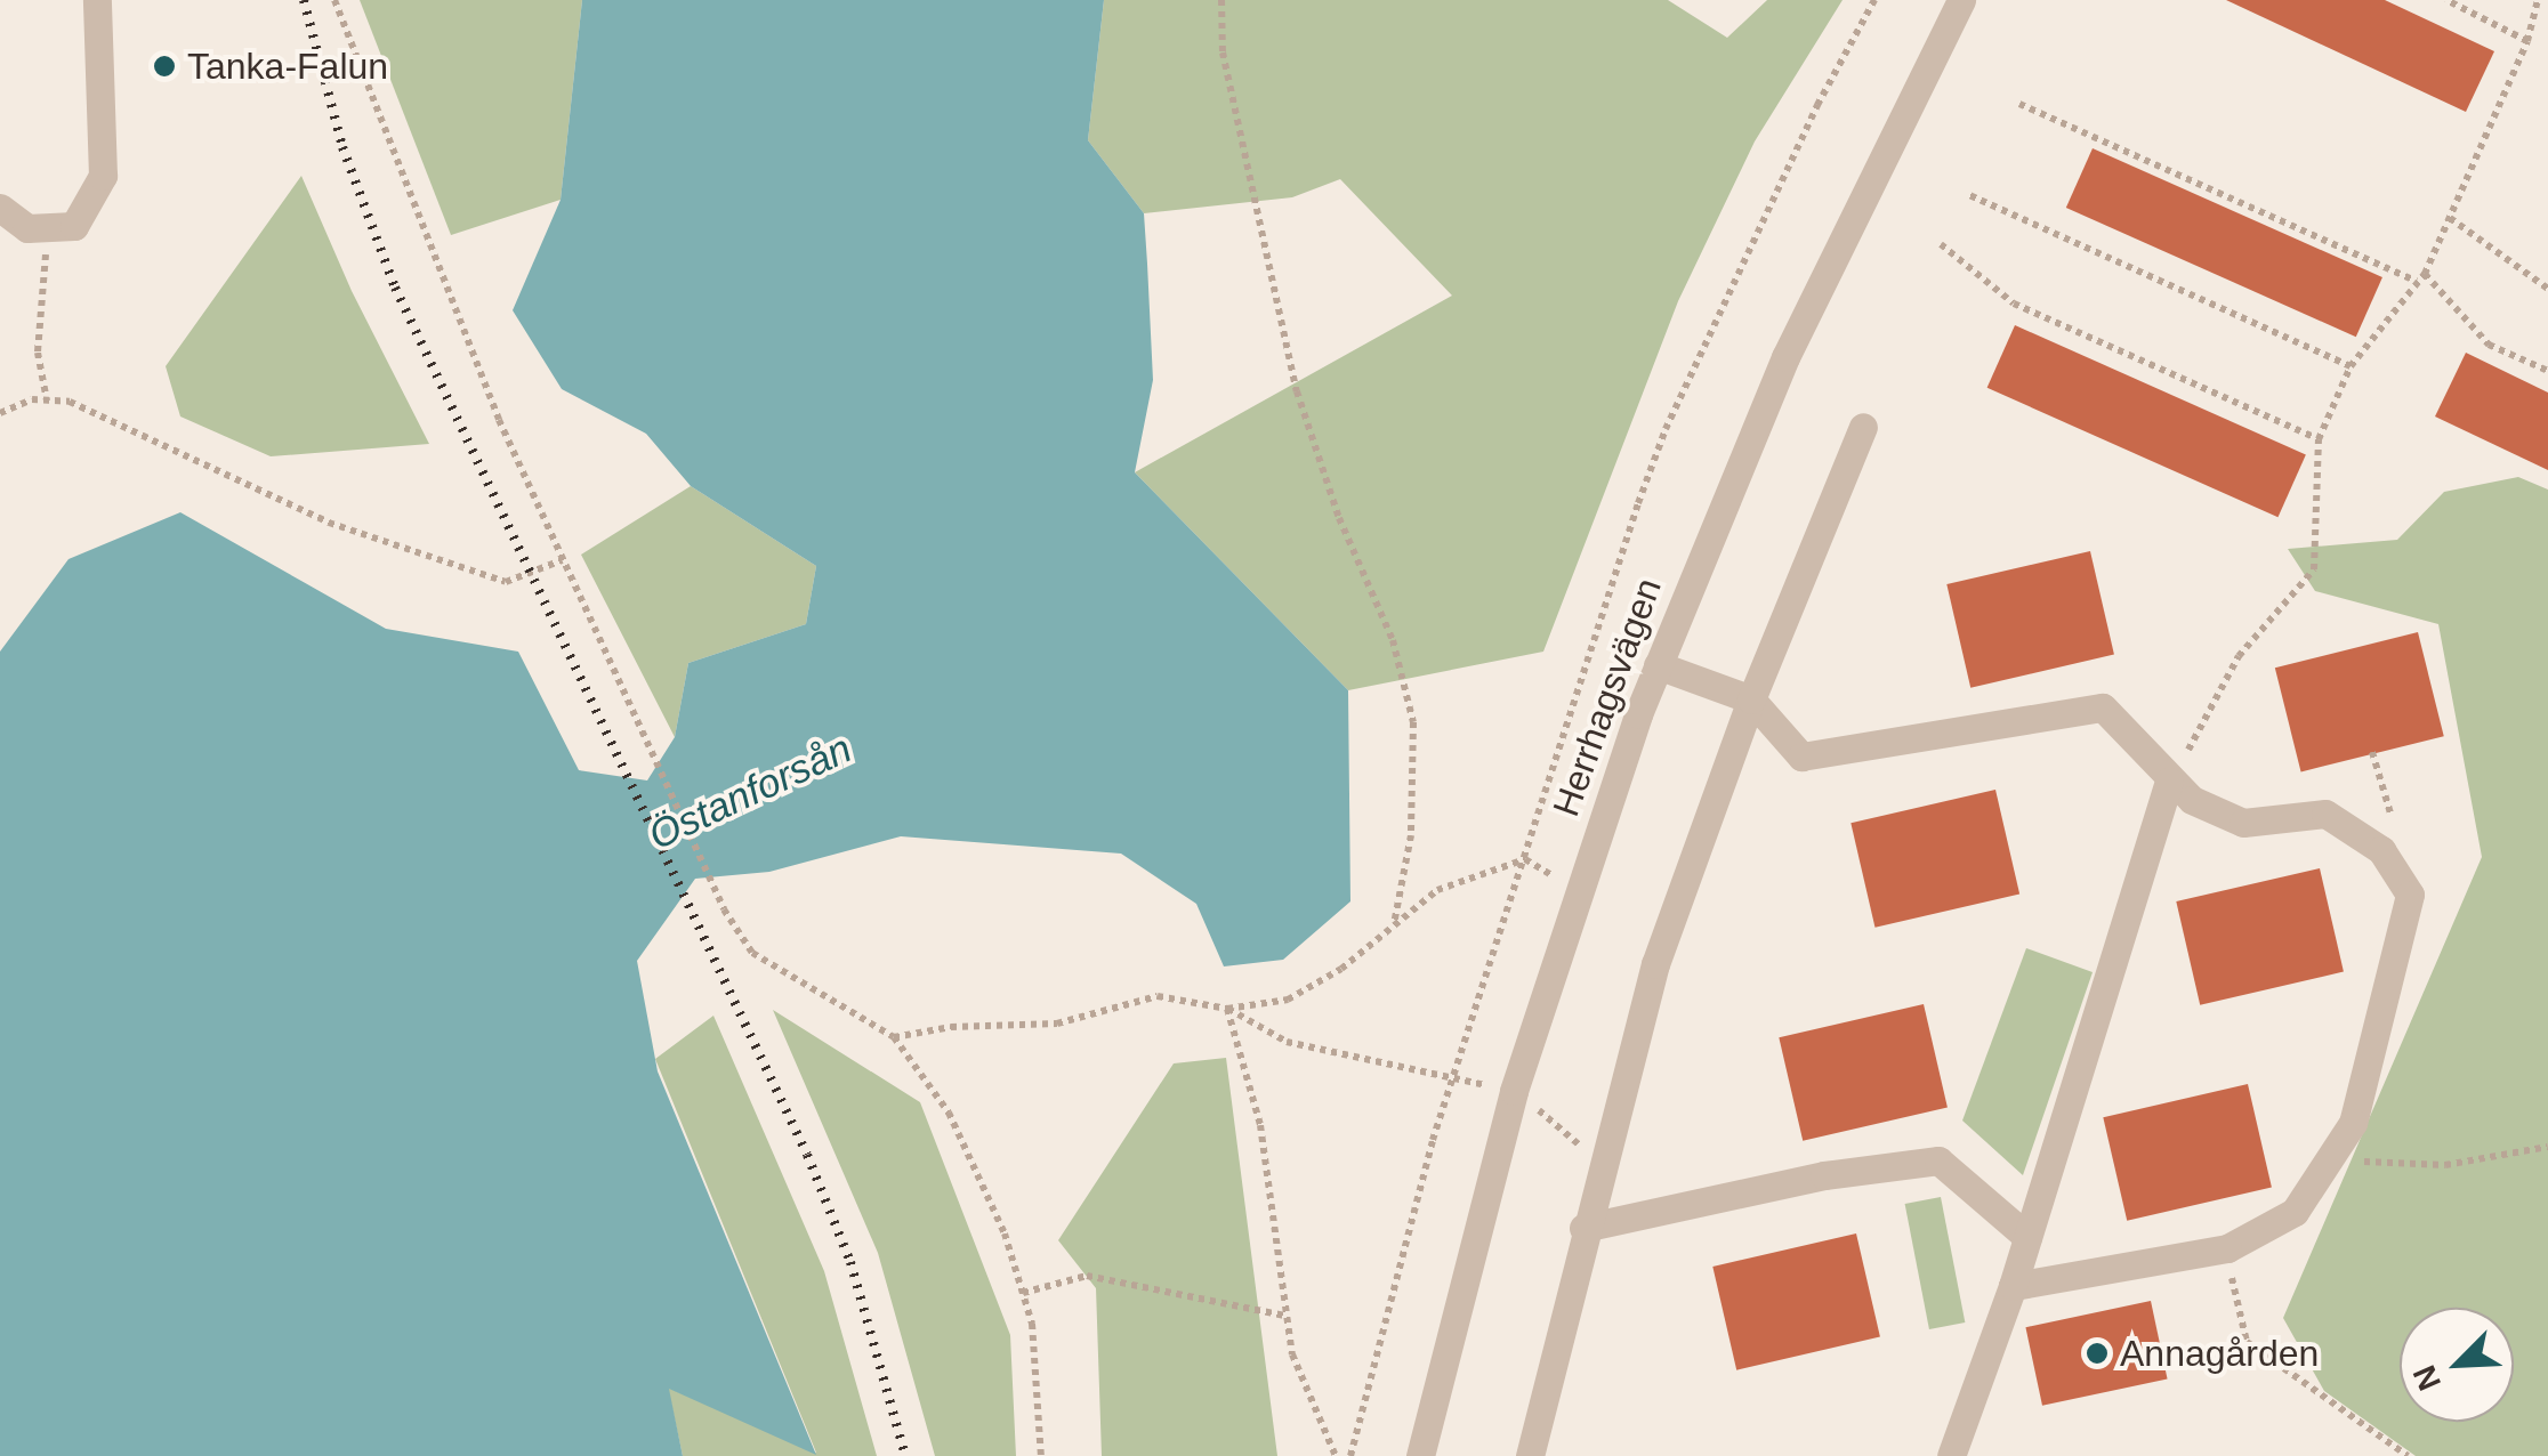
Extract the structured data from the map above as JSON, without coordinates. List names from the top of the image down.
{
  "streets": {
    "street": ["Herrhagsvägen"]
  },
  "water": ["Östanforsån"],
  "places": ["Tanka-Falun", "Annagården"],
  "north": "bottom left"
}
